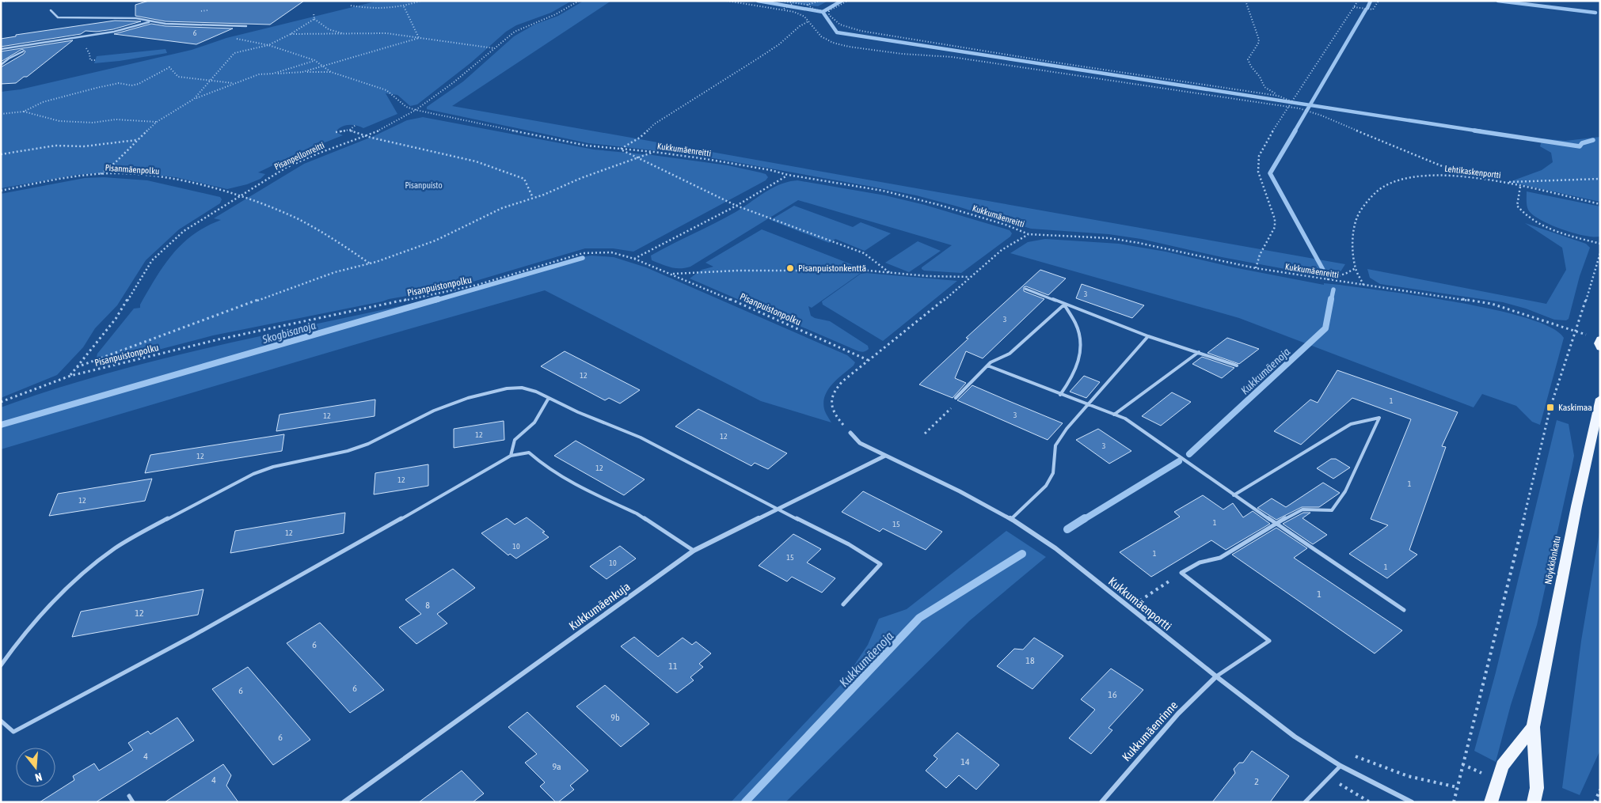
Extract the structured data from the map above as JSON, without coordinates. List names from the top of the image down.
{
  "streets": {
    "main road": ["Nöykkiönkatu"],
    "street": ["Kukkumäenportti", "Kukkumäenkuja", "Kukkumäenrinne"],
    "path": [
      "Kukkumäenreitti",
      "Pisanpellonreitti",
      "Pisanmäenpolku",
      "Lehtikaskenportti",
      "Pisanpuistonpolku"
    ]
  },
  "crossings": [
    ["Kukkumäenreitti", "Pisanpellonreitti"],
    ["Kukkumäenreitti", "Lehtikaskenportti"],
    ["Pisanpellonreitti", "Pisanmäenpolku"],
    ["Pisanpellonreitti", "Pisanpuistonpolku"],
    ["Kukkumäenportti", "Kukkumäenkuja"],
    ["Kukkumäenportti", "Kukkumäenrinne"]
  ],
  "water": ["Skogbisanoja", "Kukkumäenoja"],
  "parks": ["Pisanpuisto"],
  "places": {
    "other": ["Pisanpuistonkenttä"],
    "transit": ["Kaskimaa"]
  },
  "house_numbers": [
    "6",
    "3",
    "3",
    "12",
    "1",
    "3",
    "12",
    "12",
    "12",
    "3",
    "12",
    "12",
    "12",
    "1",
    "12",
    "1",
    "15",
    "12",
    "10",
    "1",
    "15",
    "10",
    "1",
    "1",
    "8",
    "12",
    "6",
    "18",
    "11",
    "6",
    "6",
    "16",
    "9b",
    "6",
    "4",
    "14",
    "9a",
    "4",
    "2"
  ],
  "north": "bottom"
}
